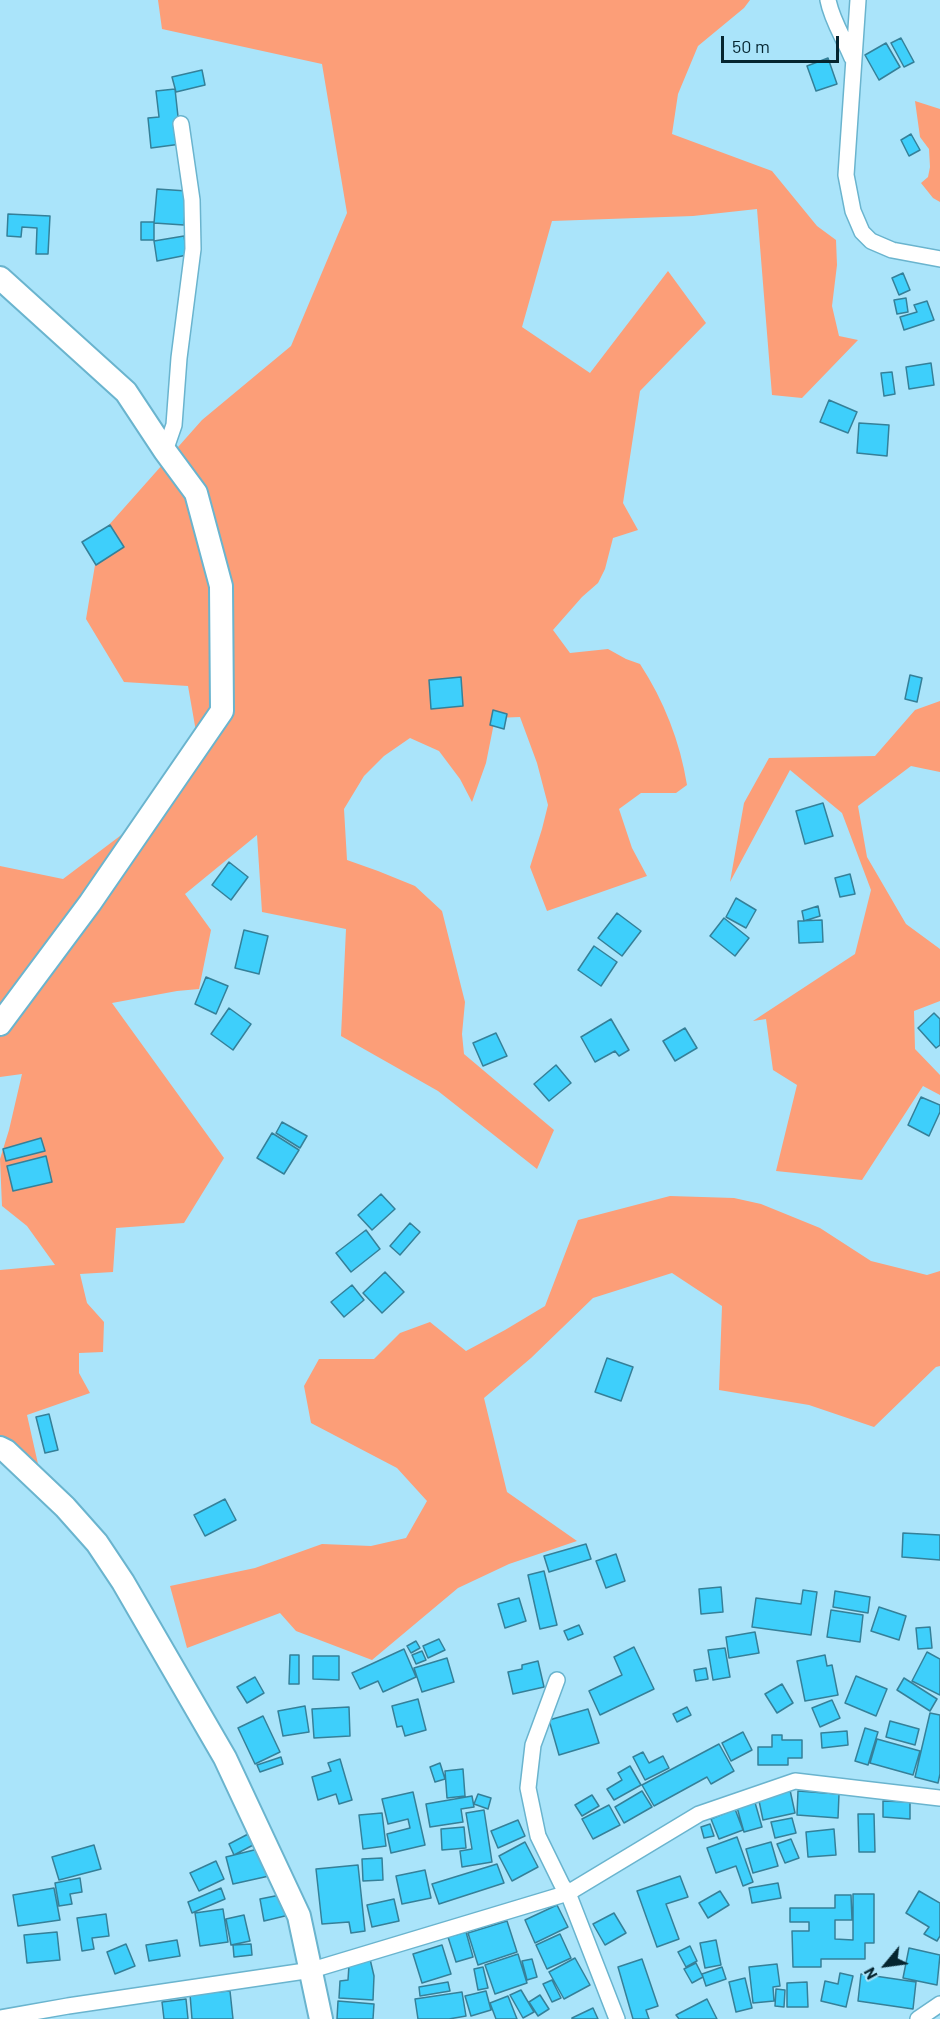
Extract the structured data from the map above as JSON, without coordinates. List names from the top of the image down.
{
  "scale_bar": "50 m",
  "north": "bottom left"
}
